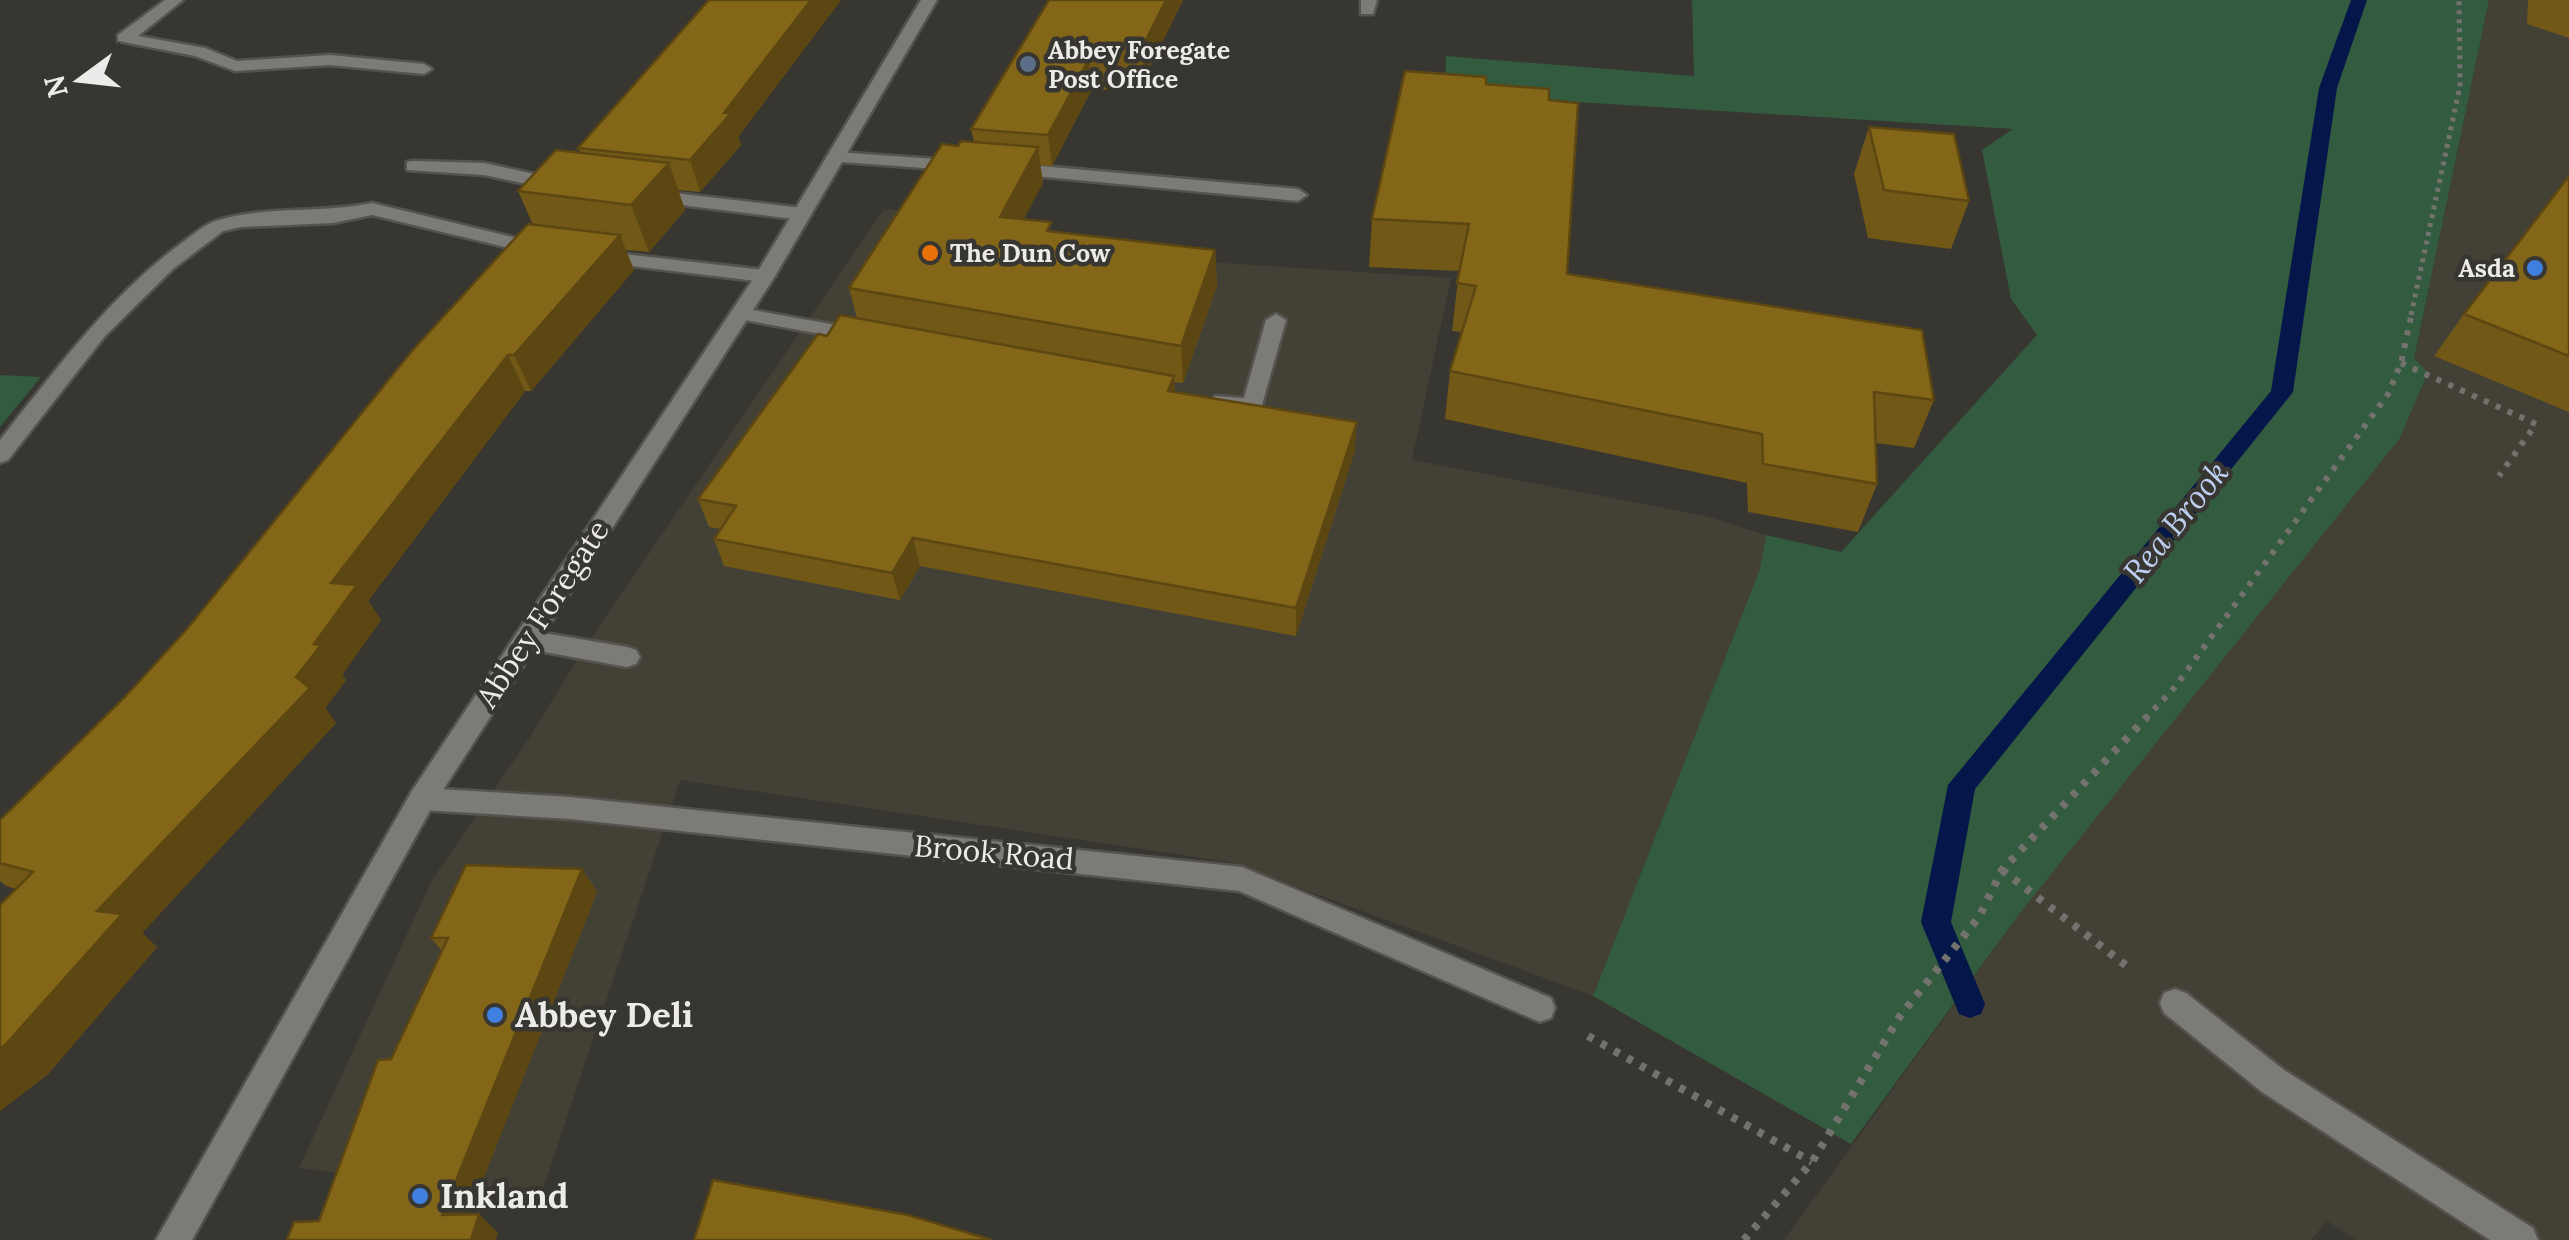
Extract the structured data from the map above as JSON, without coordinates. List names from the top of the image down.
{
  "streets": {
    "street": ["Abbey Foregate", "Brook Road"]
  },
  "crossings": [
    ["Abbey Foregate", "Brook Road"]
  ],
  "water": ["Rea Brook"],
  "places": [
    "Abbey Foregate Post Office",
    "The Dun Cow",
    "Asda",
    "Abbey Deli",
    "Inkland"
  ],
  "north": "left"
}
